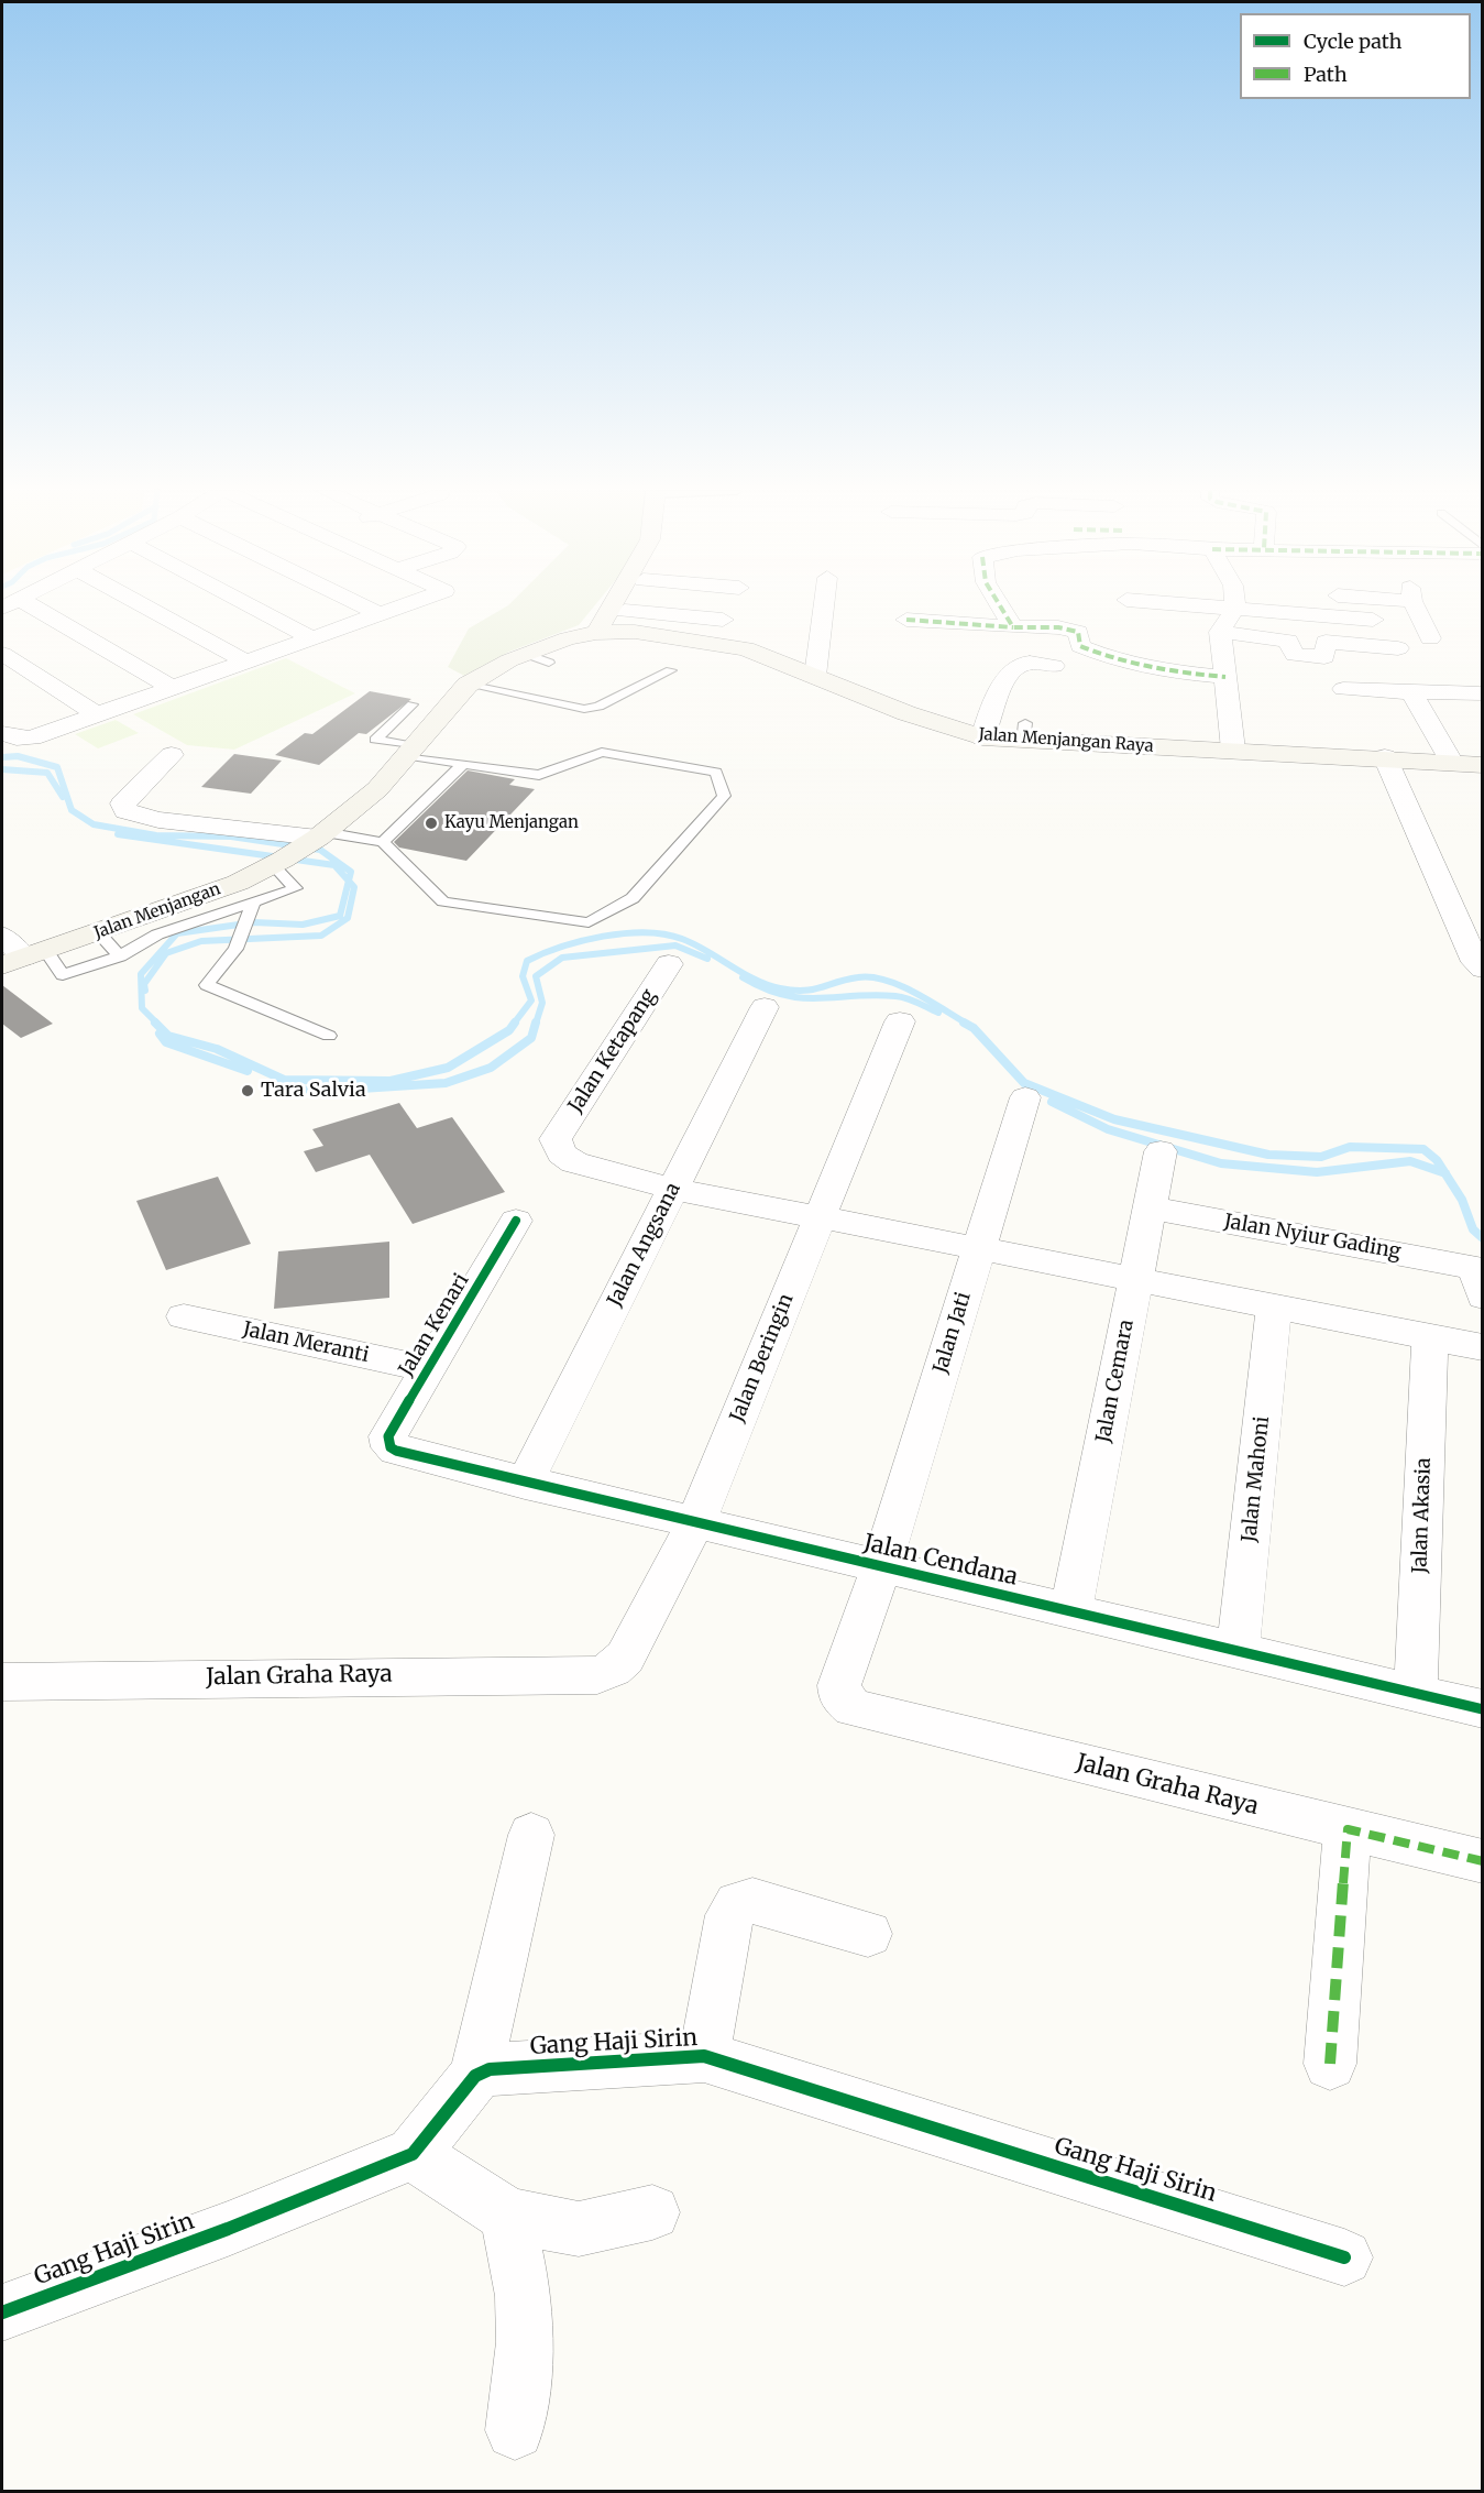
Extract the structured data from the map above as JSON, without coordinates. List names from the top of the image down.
{
  "streets": {
    "main road": ["Jalan Menjangan Raya", "Jalan Menjangan"],
    "street": [
      "Jalan Ketapang",
      "Jalan Nyiur Gading",
      "Jalan Angsana",
      "Jalan Kenari",
      "Jalan Jati",
      "Jalan Meranti",
      "Jalan Beringin",
      "Jalan Cemara",
      "Jalan Mahoni",
      "Jalan Akasia",
      "Jalan Cendana",
      "Jalan Graha Raya",
      "Gang Haji Sirin"
    ]
  },
  "crossings": [
    ["Jalan Menjangan Raya", "Jalan Menjangan"],
    ["Jalan Ketapang", "Jalan Angsana"],
    ["Jalan Nyiur Gading", "Jalan Cemara"],
    ["Jalan Angsana", "Jalan Cendana"],
    ["Jalan Kenari", "Jalan Meranti"],
    ["Jalan Kenari", "Jalan Cendana"],
    ["Jalan Jati", "Jalan Cendana"],
    ["Jalan Jati", "Jalan Graha Raya"],
    ["Jalan Beringin", "Jalan Cendana"],
    ["Jalan Beringin", "Jalan Graha Raya"],
    ["Jalan Cemara", "Jalan Cendana"],
    ["Jalan Mahoni", "Jalan Cendana"],
    ["Jalan Akasia", "Jalan Cendana"]
  ],
  "places": ["Kayu Menjangan", "Tara Salvia"],
  "legend": ["Cycle path", "Path"]
}
